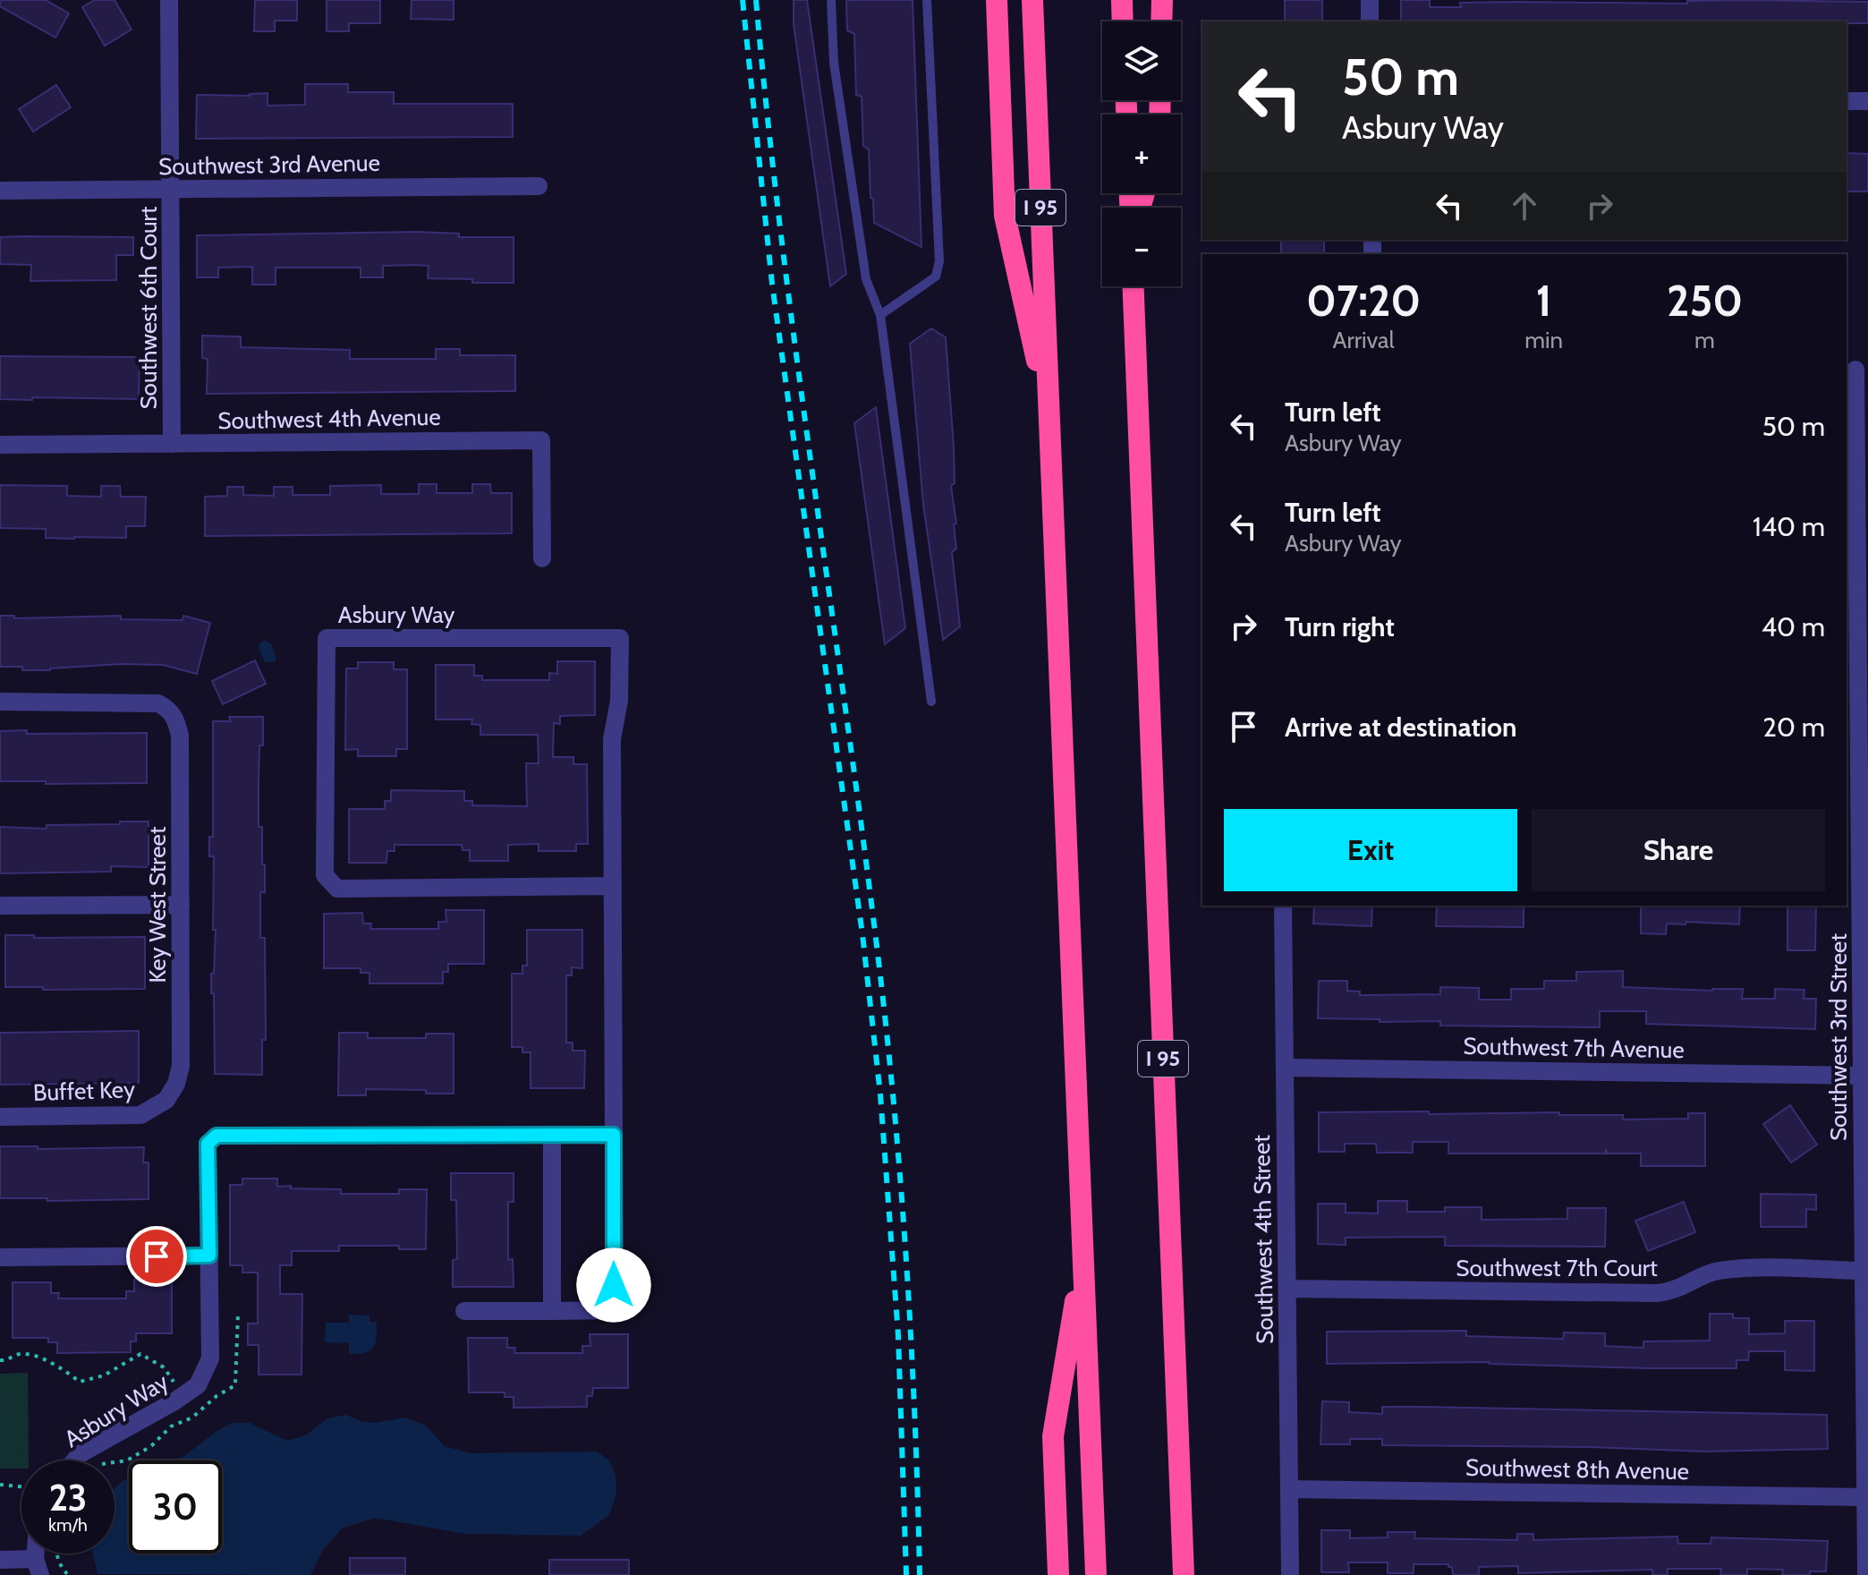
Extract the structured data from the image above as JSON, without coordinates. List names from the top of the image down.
{
  "streets": {
    "highway": ["I 95"],
    "street": [
      "Southwest 3rd Avenue",
      "Southwest 6th Court",
      "Southwest 4th Avenue",
      "Asbury Way",
      "Key West Street",
      "Southwest 3rd Street",
      "Southwest 7th Avenue",
      "Buffet Key",
      "Southwest 4th Street",
      "Southwest 7th Court",
      "Southwest 8th Avenue"
    ]
  },
  "crossings": [
    ["Southwest 3rd Avenue", "Southwest 6th Court"],
    ["Southwest 6th Court", "Southwest 4th Avenue"],
    ["Key West Street", "Buffet Key"],
    ["Southwest 3rd Street", "Southwest 7th Avenue"],
    ["Southwest 3rd Street", "Southwest 7th Court"],
    ["Southwest 3rd Street", "Southwest 8th Avenue"],
    ["Southwest 7th Avenue", "Southwest 4th Street"],
    ["Southwest 4th Street", "Southwest 7th Court"],
    ["Southwest 4th Street", "Southwest 8th Avenue"]
  ],
  "page": {
    "map_buttons": ["+", "−"],
    "turn": ["50 m", "Asbury Way"],
    "eta": [
      "07:20",
      "Arrival",
      "1",
      "min",
      "250",
      "m"
    ],
    "list": [
      {
        "name": "Turn left",
        "note": "Asbury Way",
        "value": "50 m"
      },
      {
        "name": "Turn left",
        "note": "Asbury Way",
        "value": "140 m"
      },
      {
        "name": "Turn right",
        "value": "40 m"
      },
      {
        "name": "Arrive at destination",
        "value": "20 m"
      }
    ],
    "buttons": ["Exit", "Share"],
    "speed": "23 km/h",
    "limit": "30"
  }
}
